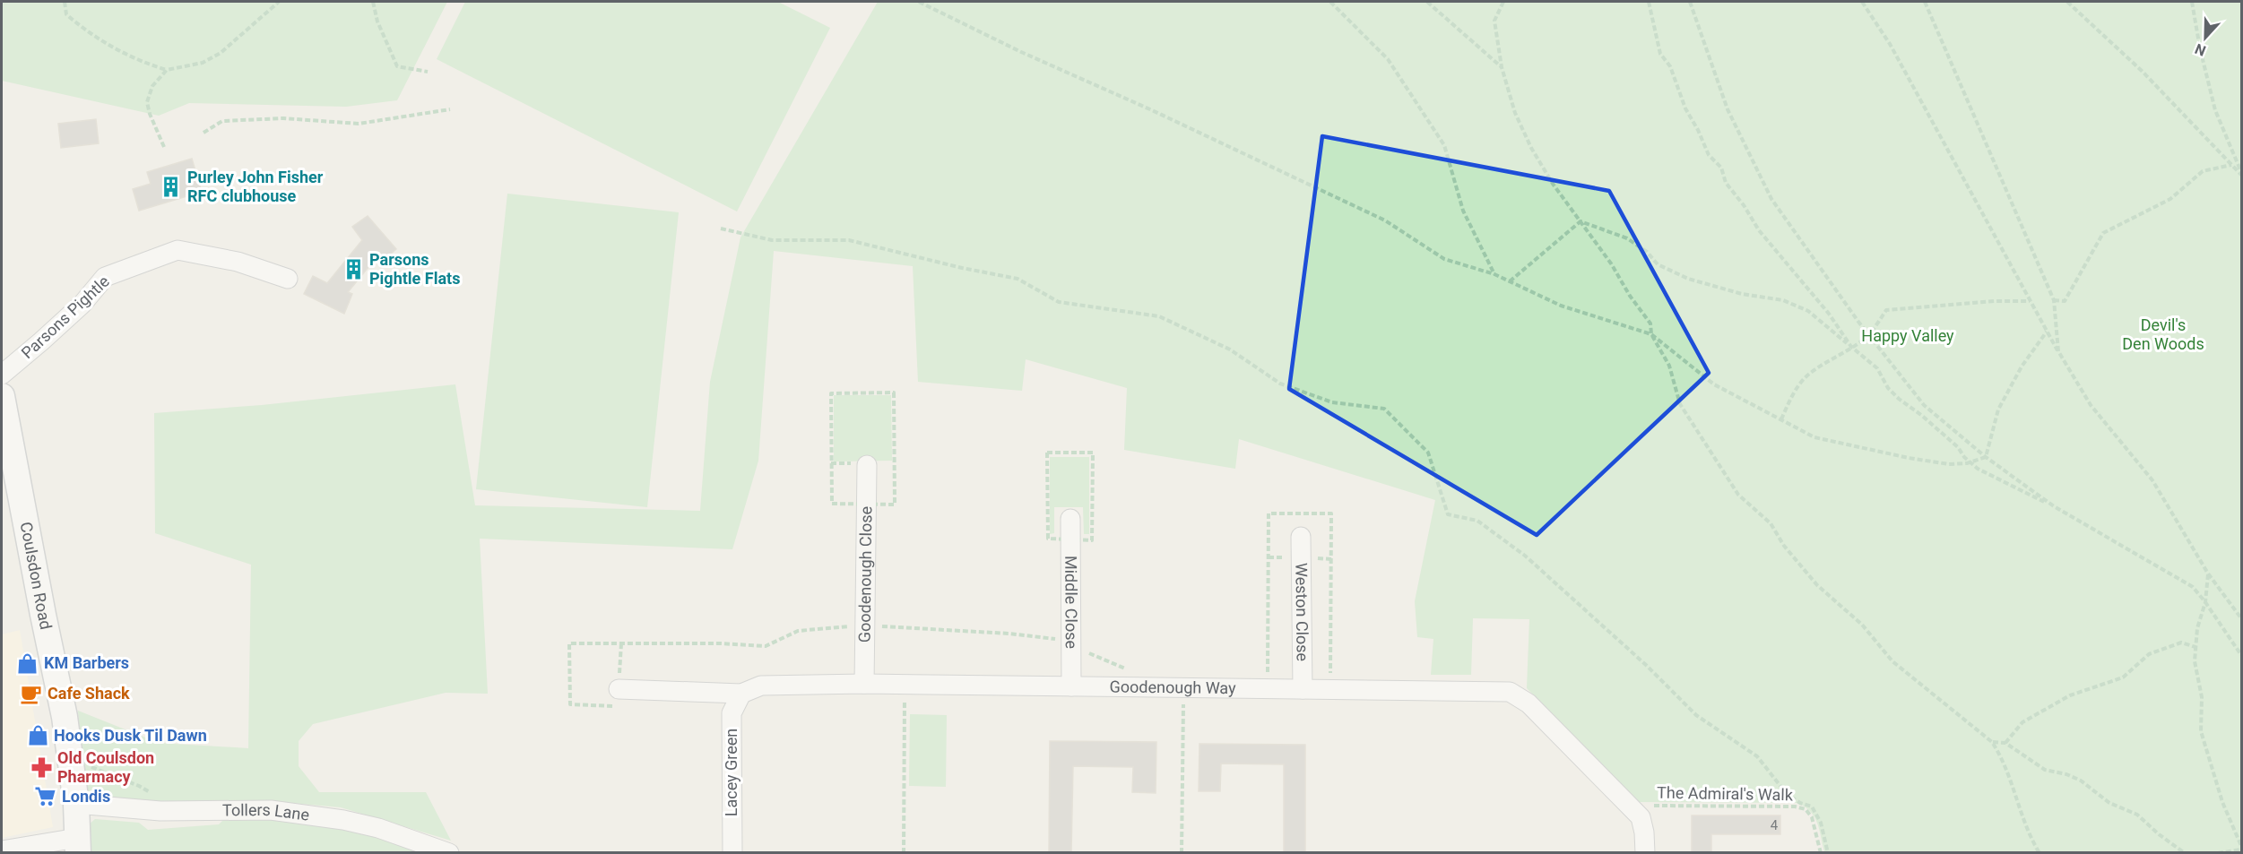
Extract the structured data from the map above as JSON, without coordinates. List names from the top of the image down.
{
  "streets": {
    "main road": ["Coulsdon Road"],
    "street": [
      "Parsons Pightle",
      "Goodenough Close",
      "Middle Close",
      "Weston Close",
      "Goodenough Way",
      "Lacey Green",
      "Tollers Lane"
    ],
    "path": ["The Admiral's Walk"]
  },
  "crossings": [
    ["Goodenough Close", "Goodenough Way"],
    ["Coulsdon Road", "Tollers Lane"],
    ["Middle Close", "Goodenough Way"],
    ["Weston Close", "Goodenough Way"],
    ["Goodenough Way", "Lacey Green"],
    ["Goodenough Way", "The Admiral's Walk"]
  ],
  "parks": ["Devil's Den Woods", "Happy Valley"],
  "places": {
    "building": ["Purley John Fisher RFC clubhouse", "Parsons Pightle Flats"],
    "shop": ["KM Barbers", "Hooks Dusk Til Dawn"],
    "cafe": ["Cafe Shack"],
    "pharmacy": ["Old Coulsdon Pharmacy"],
    "supermarket": ["Londis"]
  },
  "house_numbers": ["4"],
  "north": "bottom"
}
